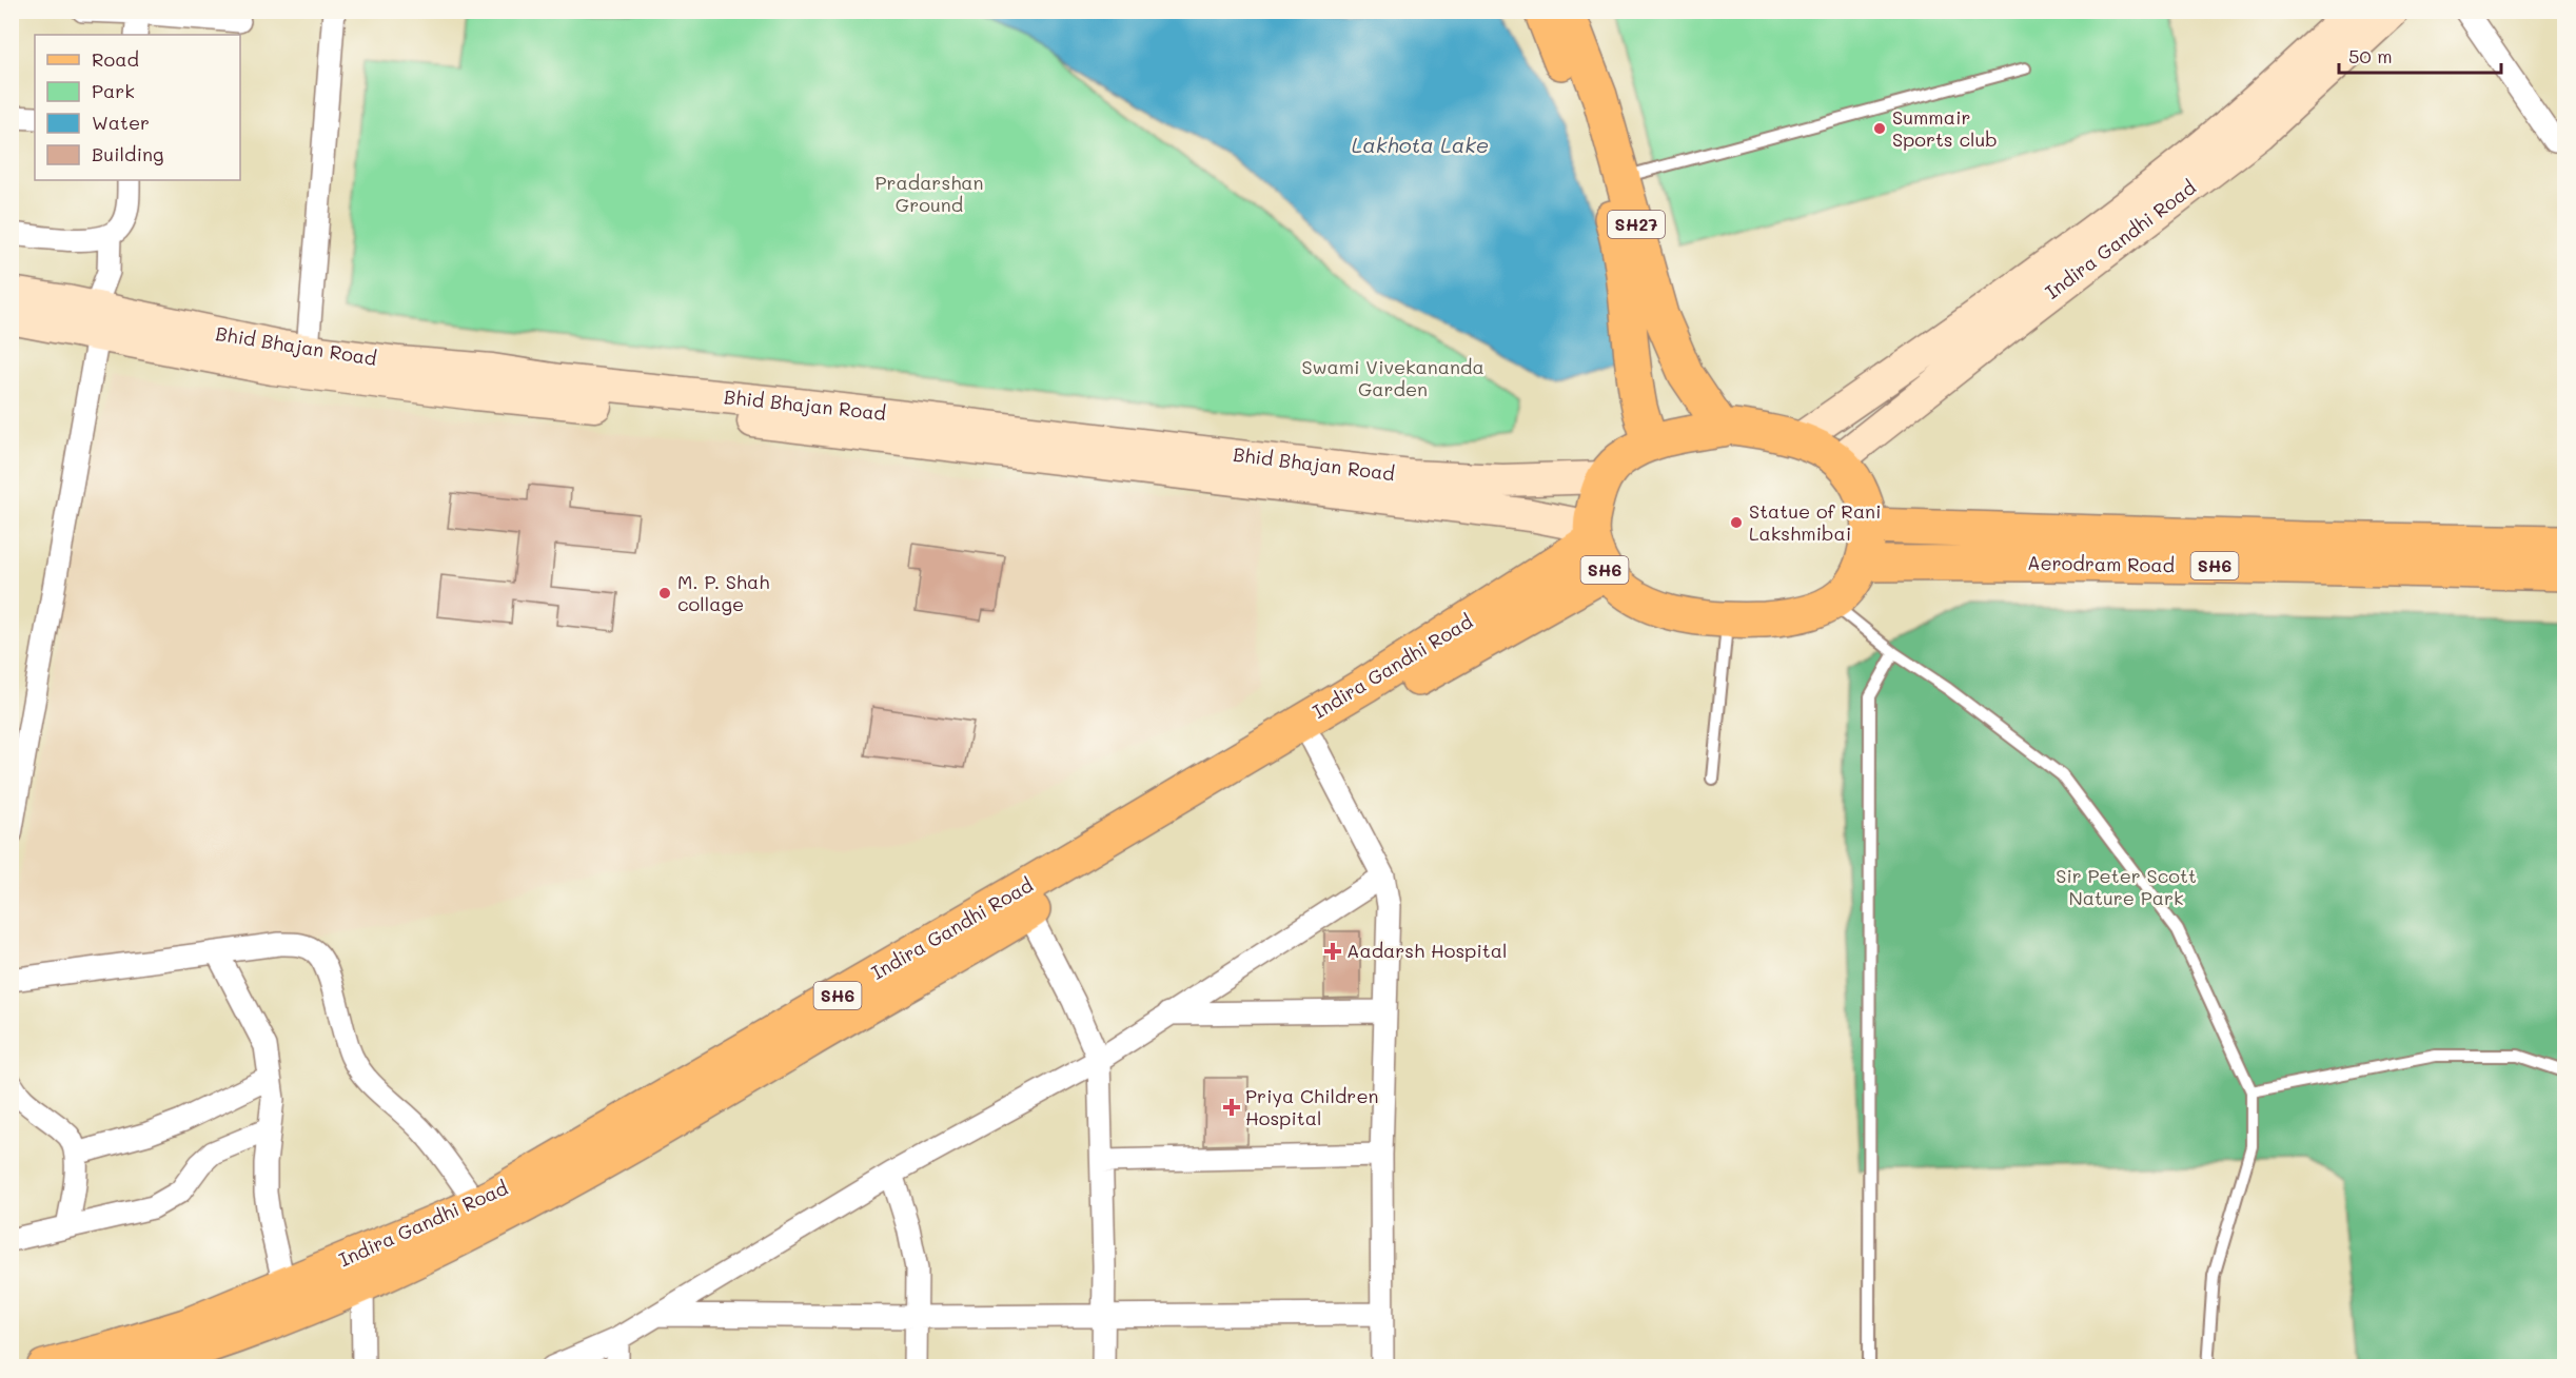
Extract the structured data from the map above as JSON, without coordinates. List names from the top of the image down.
{
  "streets": {
    "main road": [
      "SH27",
      "Indira Gandhi Road",
      "Bhid Bhajan Road",
      "Aerodram Road",
      "SH6"
    ]
  },
  "crossings": [
    ["SH27", "SH6"],
    ["Indira Gandhi Road", "Bhid Bhajan Road"],
    ["Indira Gandhi Road", "SH6"],
    ["Bhid Bhajan Road", "SH6"],
    ["Aerodram Road", "SH6"]
  ],
  "water": ["Lakhota Lake"],
  "parks": ["Pradarshan Ground", "Swami Vivekananda Garden", "Sir Peter Scott Nature Park"],
  "places": {
    "other": ["Summair Sports club", "Statue of Rani Lakshmibai", "M. P. Shah collage"],
    "health": ["Aadarsh Hospital", "Priya Children Hospital"]
  },
  "legend": [
    "Road",
    "Park",
    "Water",
    "Building"
  ],
  "scale_bar": "50 m"
}
